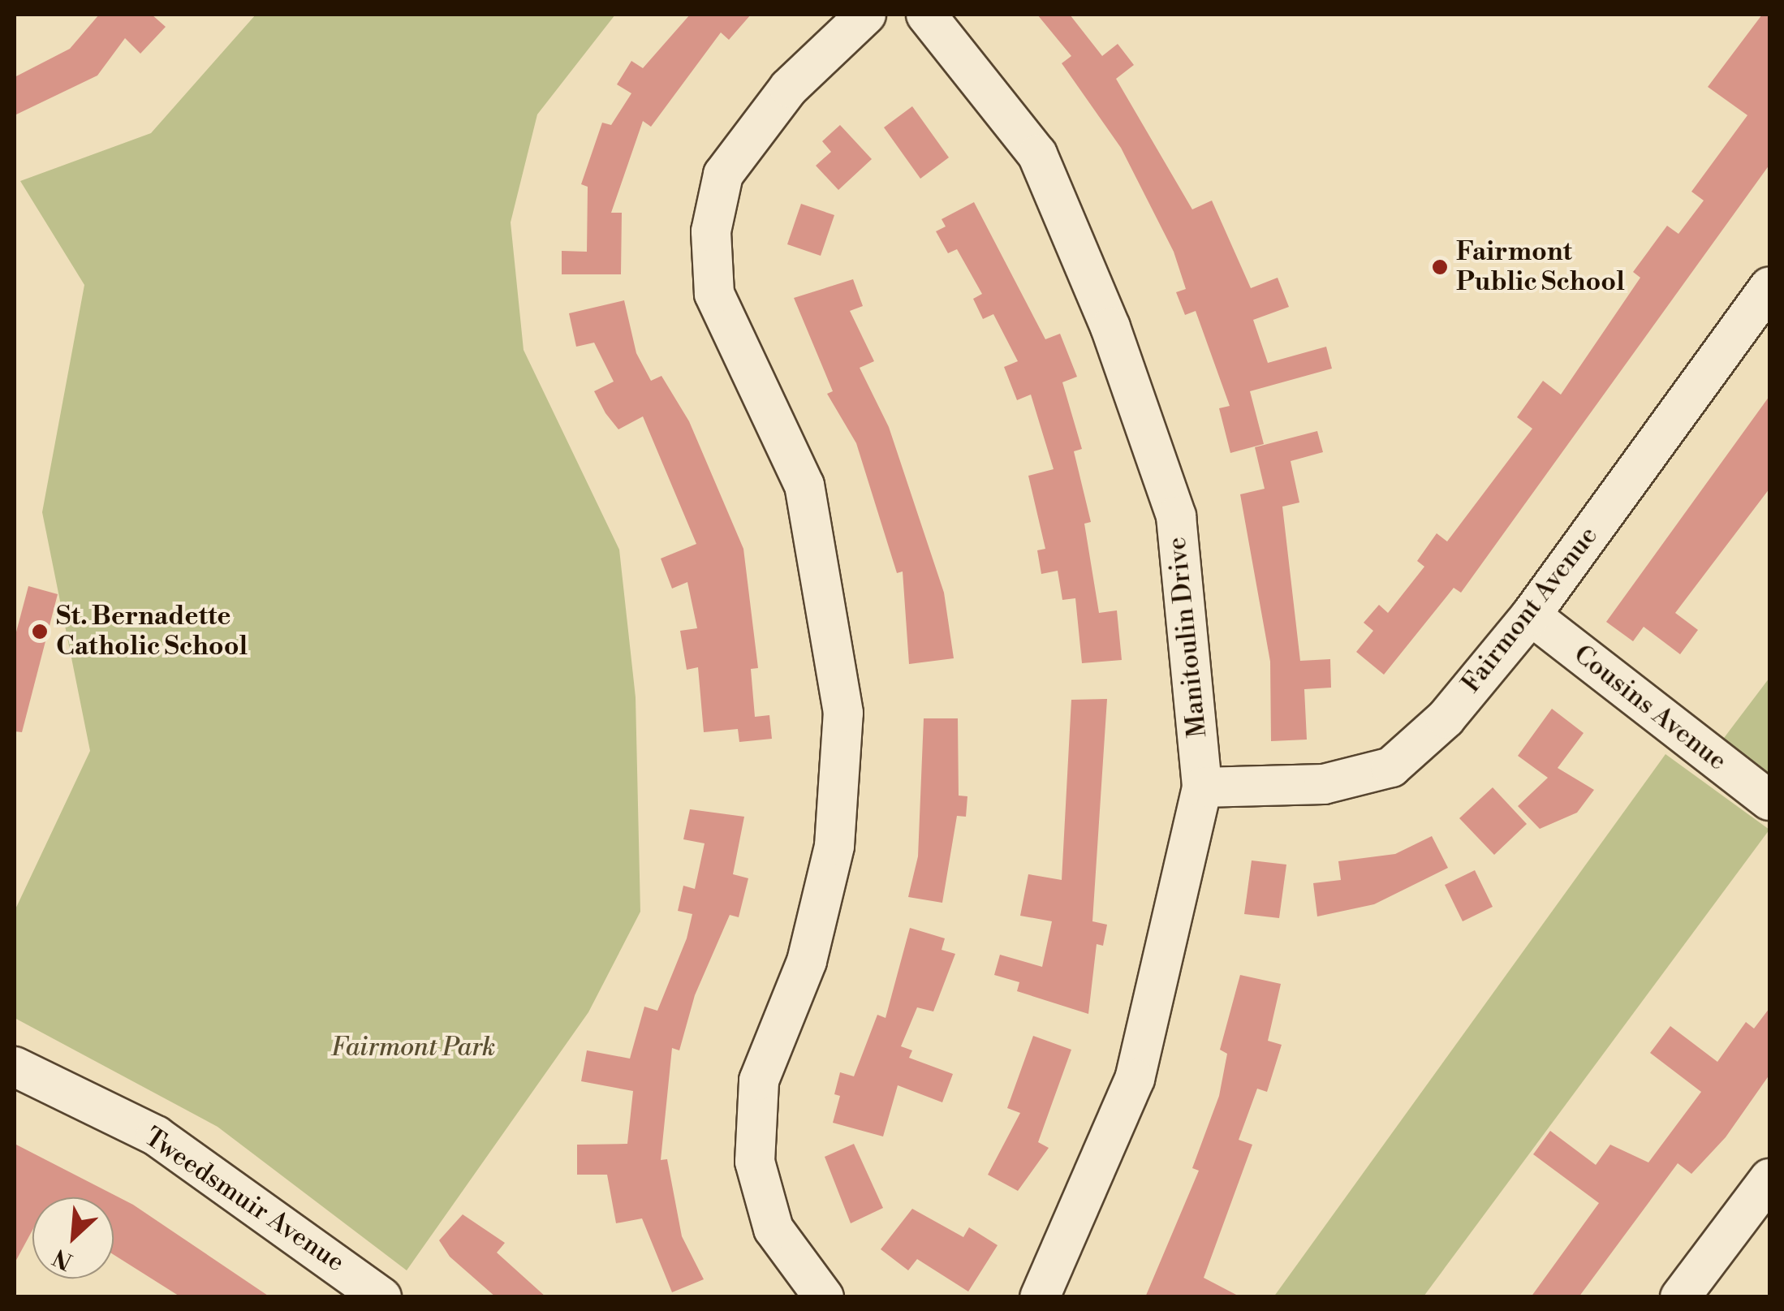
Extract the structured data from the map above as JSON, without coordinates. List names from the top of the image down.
{
  "streets": {
    "street": [
      "Fairmont Avenue",
      "Manitoulin Drive",
      "Cousins Avenue",
      "Tweedsmuir Avenue"
    ]
  },
  "crossings": [
    ["Fairmont Avenue", "Manitoulin Drive"],
    ["Fairmont Avenue", "Cousins Avenue"]
  ],
  "parks": ["Fairmont Park"],
  "places": ["Fairmont Public School", "St. Bernadette Catholic School"],
  "north": "bottom left"
}
